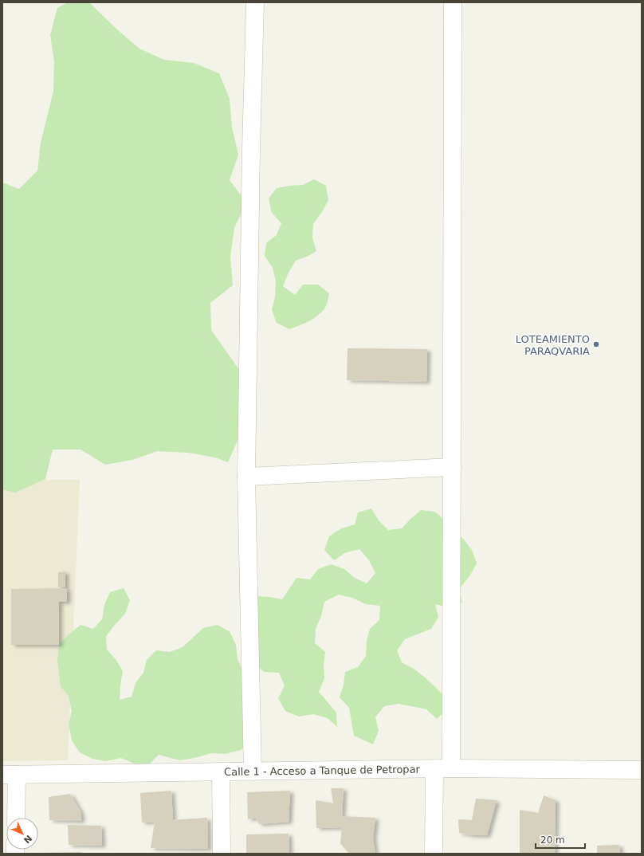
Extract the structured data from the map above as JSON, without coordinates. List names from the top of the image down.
{
  "streets": {
    "street": ["Calle 1 - Acceso a Tanque de Petropar"]
  },
  "places": ["LOTEAMIENTO PARAQVARIA"],
  "scale_bar": "20 m",
  "north": "bottom right"
}
